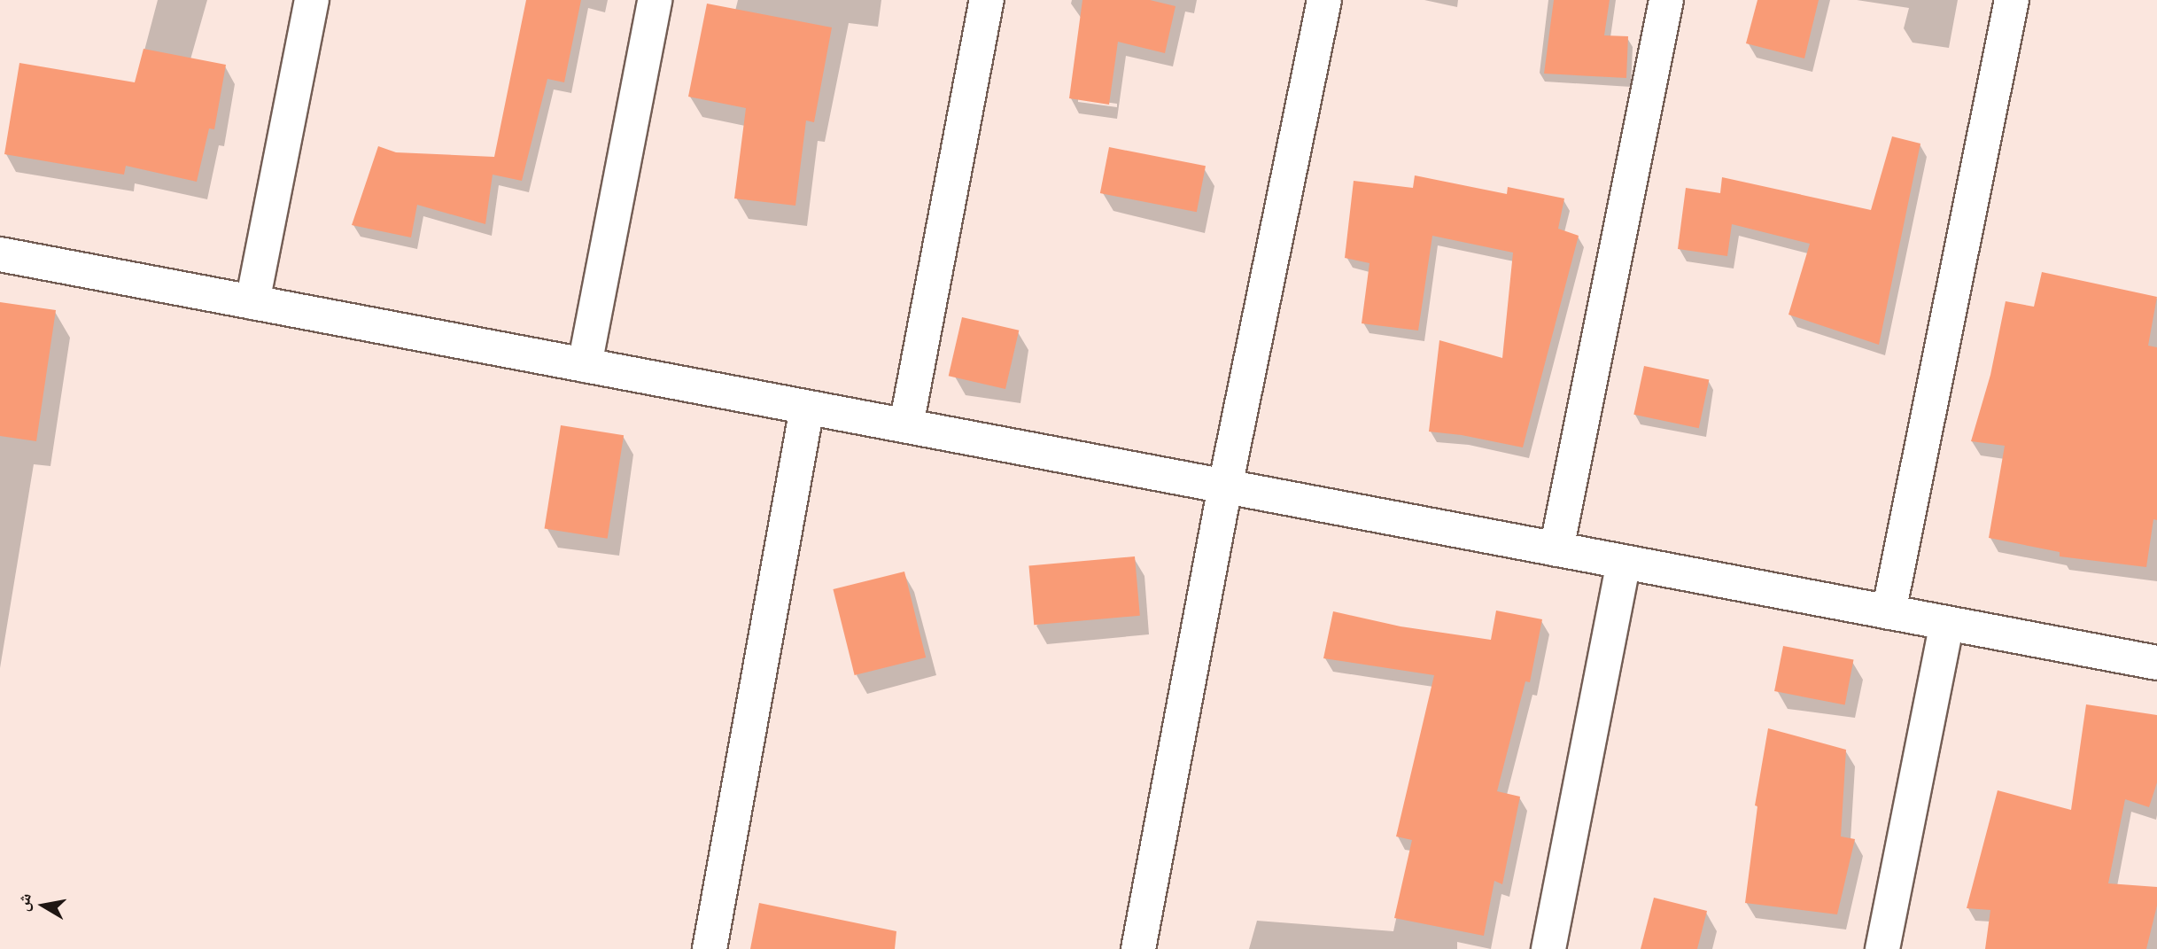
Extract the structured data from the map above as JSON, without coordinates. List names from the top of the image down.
{
  "north": "left"
}
